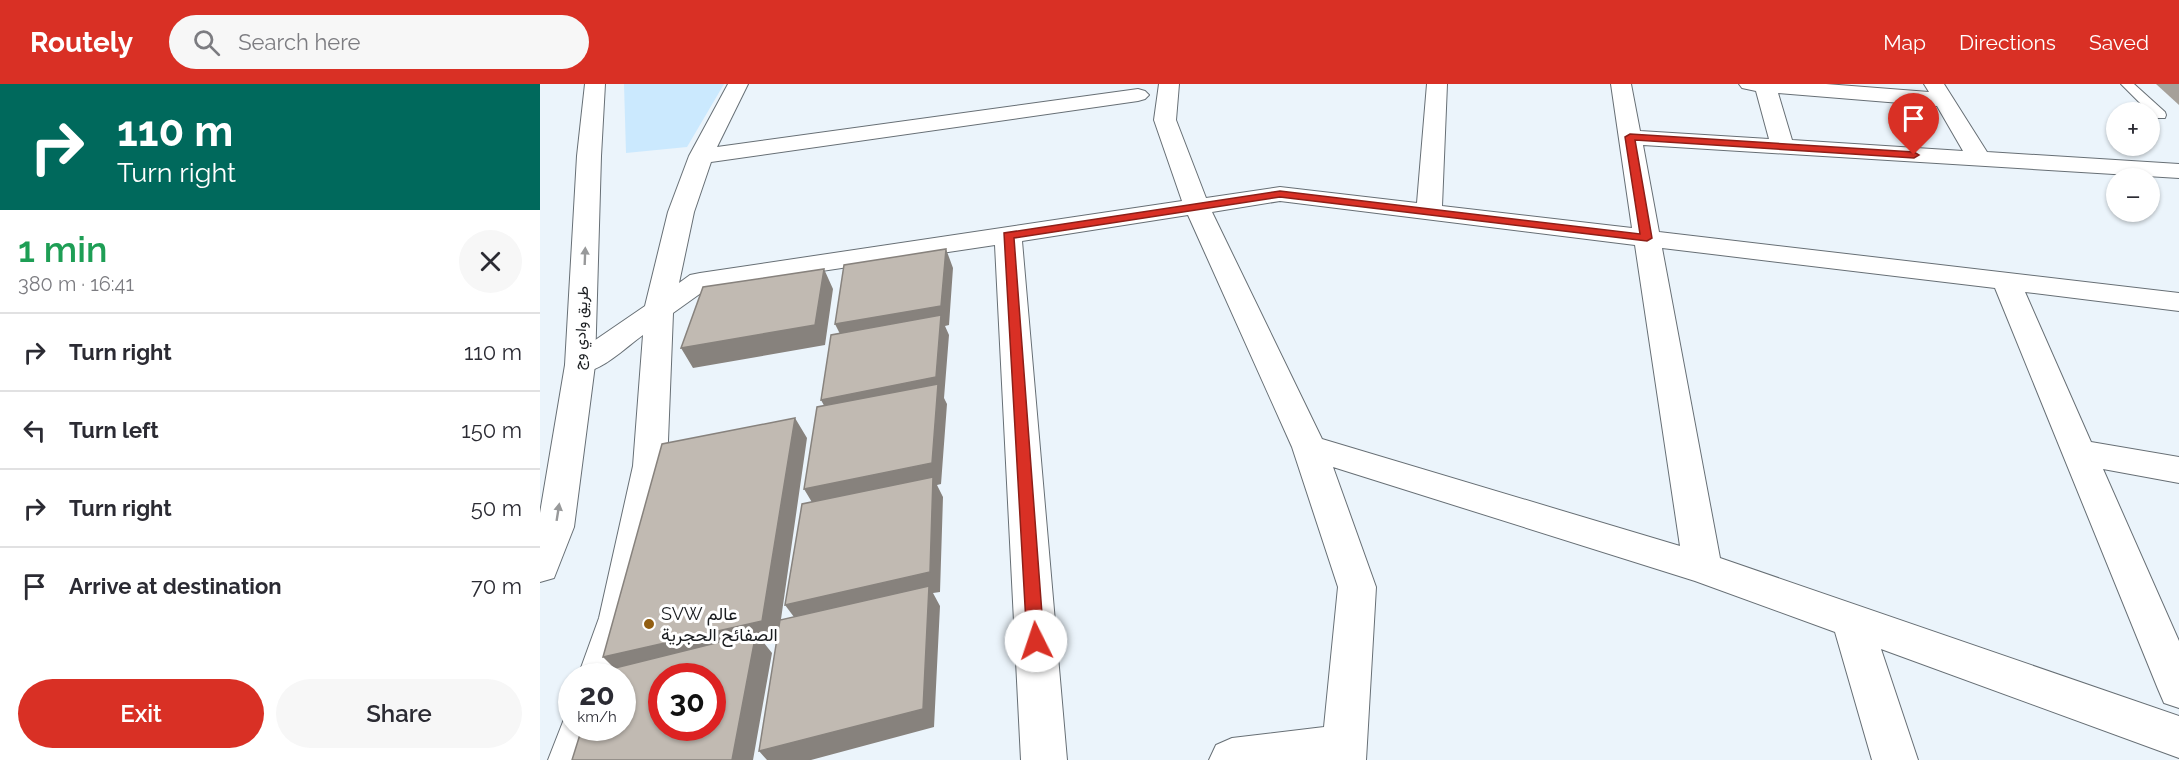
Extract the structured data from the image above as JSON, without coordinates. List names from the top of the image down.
{
  "streets": {
    "street": ["طريق وادي وج"]
  },
  "places": ["SVW عالم الصفائح الحجرية"],
  "page": {
    "header": "Routely",
    "search": "Search here",
    "nav": ["Map", "Directions", "Saved"],
    "turn": ["110 m", "Turn right"],
    "map_buttons": ["+", "−"],
    "heading": ["1 min", "380 m · 16:41"],
    "list": [
      {
        "name": "Turn right",
        "value": "110 m"
      },
      {
        "name": "Turn left",
        "value": "150 m"
      },
      {
        "name": "Turn right",
        "value": "50 m"
      },
      {
        "name": "Arrive at destination",
        "value": "70 m"
      }
    ],
    "speed": "20 km/h",
    "limit": "30",
    "buttons": ["Exit", "Share"]
  }
}
